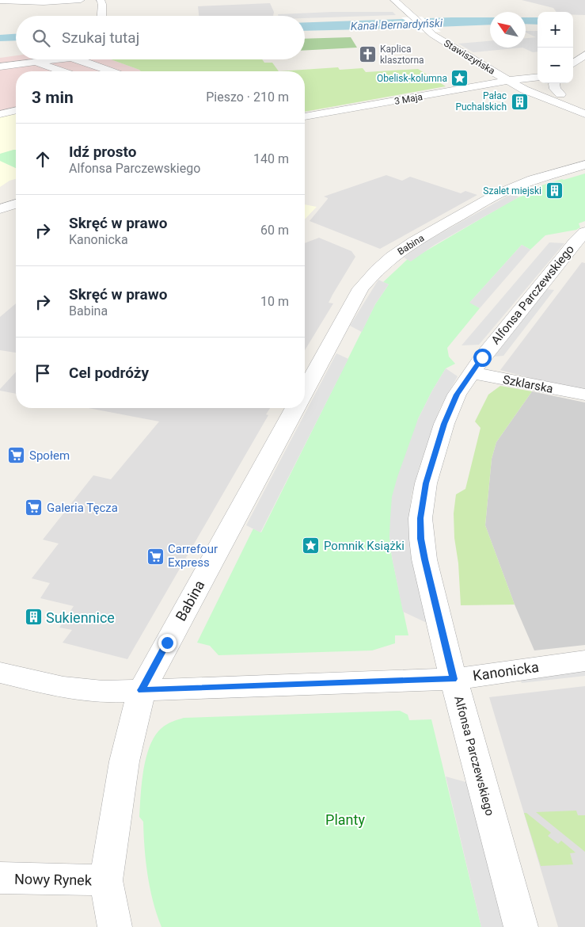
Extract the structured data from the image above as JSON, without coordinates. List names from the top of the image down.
{
  "streets": {
    "street": [
      "Stawiszyńska",
      "3 Maja",
      "Babina",
      "Alfonsa Parczewskiego",
      "Szklarska",
      "Kanonicka",
      "Nowy Rynek"
    ]
  },
  "crossings": [
    ["Stawiszyńska", "3 Maja"],
    ["Babina", "Kanonicka"],
    ["Babina", "Nowy Rynek"],
    ["Alfonsa Parczewskiego", "Szklarska"],
    ["Alfonsa Parczewskiego", "Kanonicka"]
  ],
  "water": ["Kanał Bernardyński"],
  "parks": ["Planty"],
  "places": {
    "church": ["Kaplica klasztorna"],
    "place": ["Obelisk-kolumna", "Pomnik Książki"],
    "building": ["Pałac Puchalskich", "Szalet miejski", "Sukiennice"],
    "supermarket": ["Społem", "Galeria Tęcza", "Carrefour Express"]
  },
  "north": "top left",
  "page": {
    "map_buttons": ["+", "−"],
    "search": "Szukaj tutaj",
    "heading": ["3 min", "Pieszo · 210 m"],
    "list": [
      ["Idź prosto", "Alfonsa Parczewskiego", "140 m"],
      ["Skręć w prawo", "Kanonicka", "60 m"],
      ["Skręć w prawo", "Babina", "10 m"],
      "Cel podróży"
    ]
  }
}
